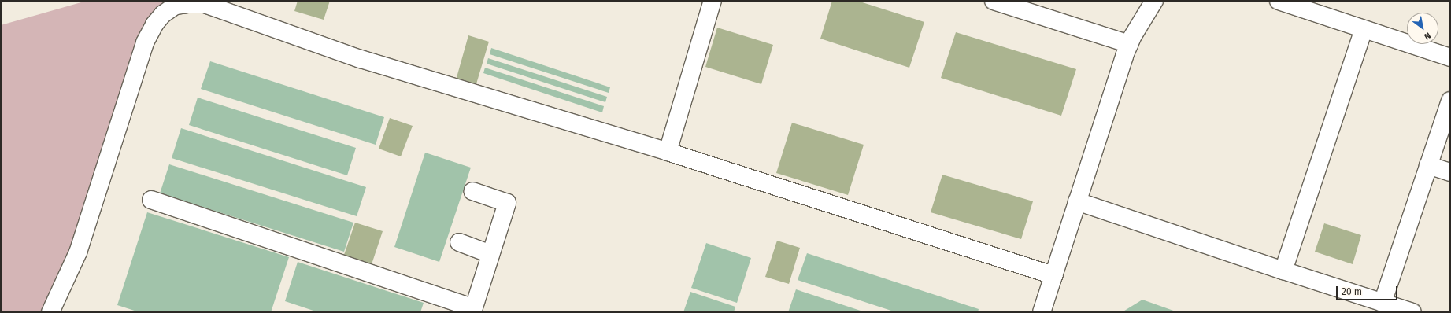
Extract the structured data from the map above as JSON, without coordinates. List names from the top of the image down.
{
  "scale_bar": "20 m",
  "north": "bottom right"
}
